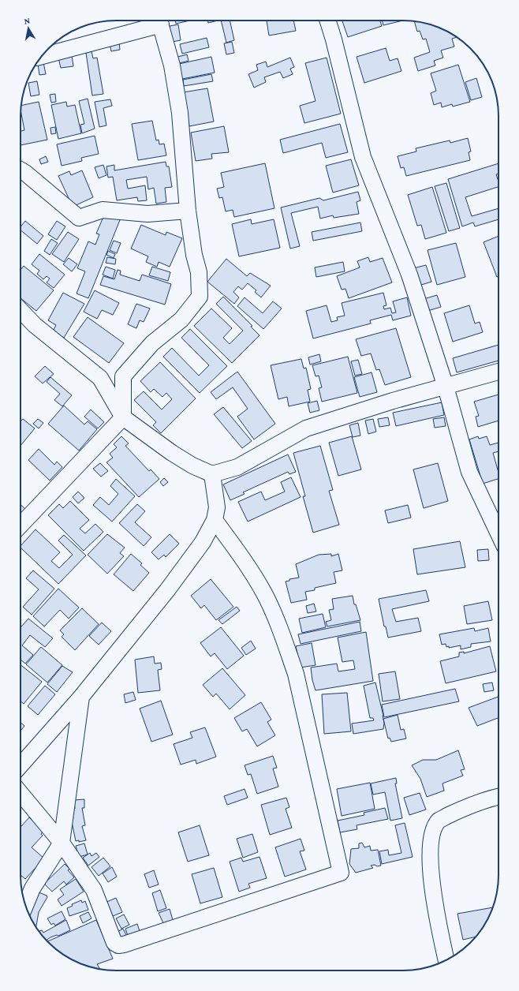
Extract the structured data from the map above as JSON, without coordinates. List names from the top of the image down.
{
  "north": "top"
}
